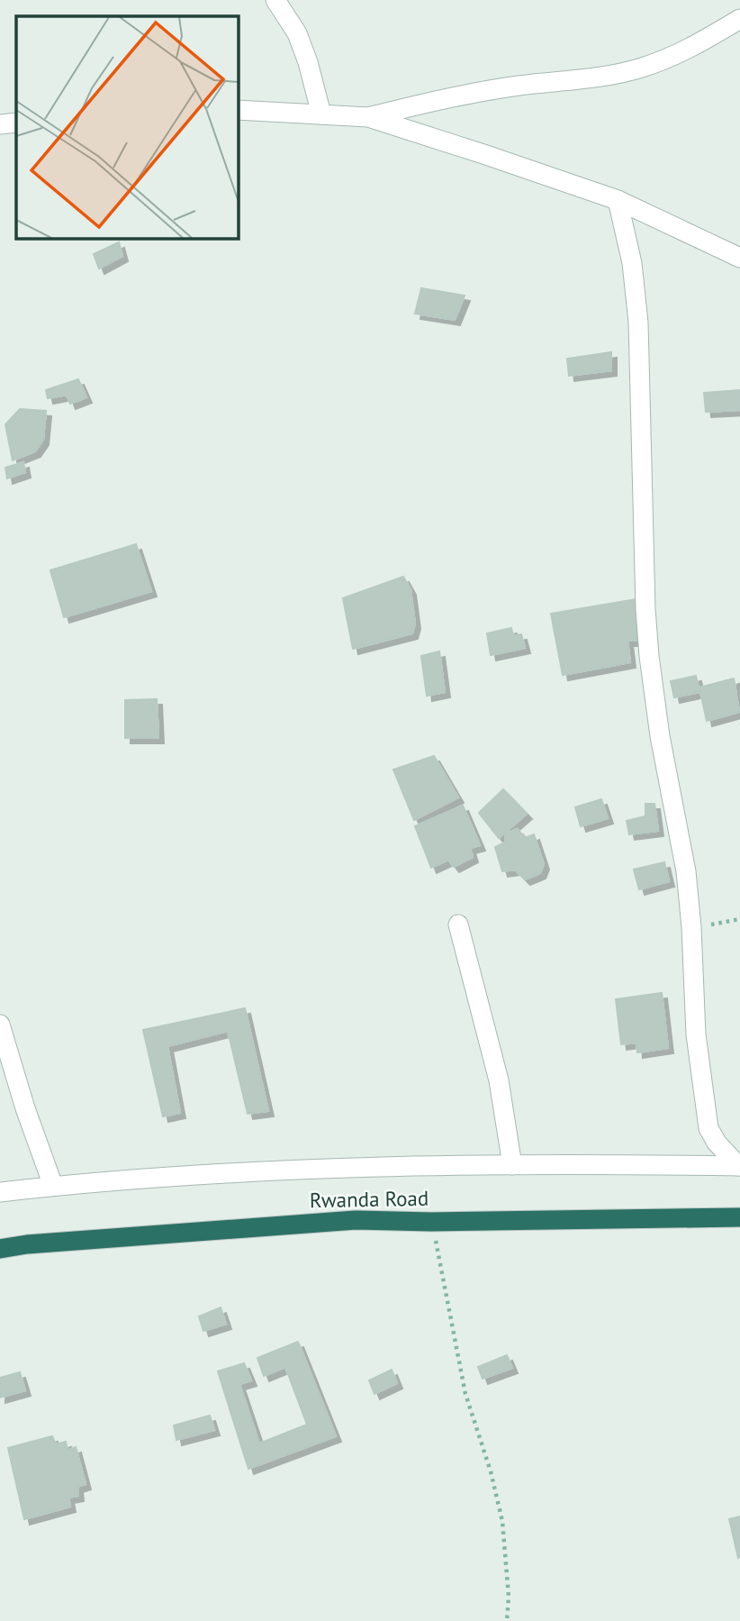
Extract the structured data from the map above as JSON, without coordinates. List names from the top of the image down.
{
  "streets": {
    "highway": ["Rwanda Road"]
  }
}
